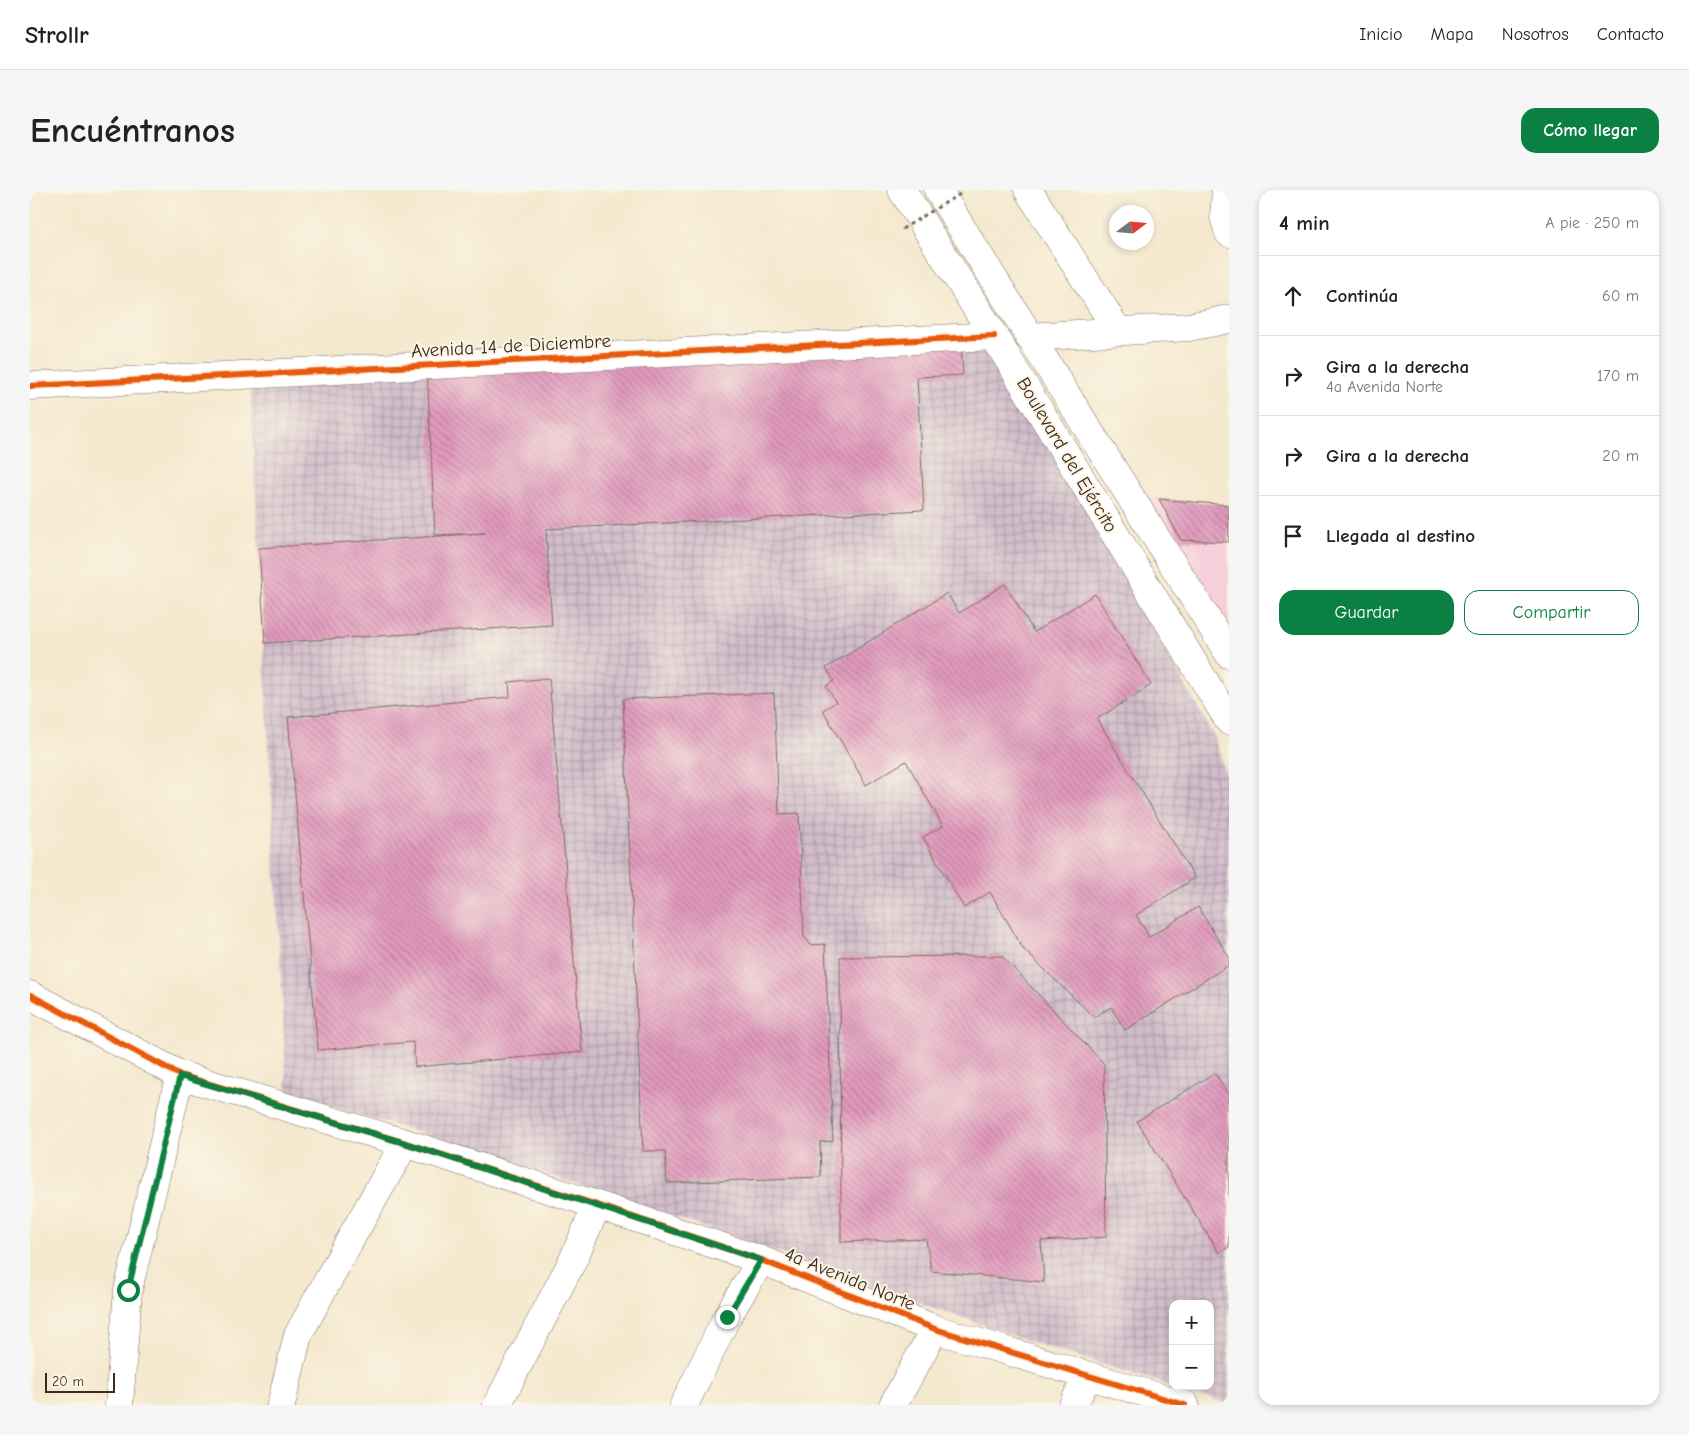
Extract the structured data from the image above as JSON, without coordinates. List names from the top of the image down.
{
  "streets": {
    "main road": ["Avenida 14 de Diciembre", "Boulevard del Ejército", "4a Avenida Norte"]
  },
  "crossings": [
    ["Avenida 14 de Diciembre", "Boulevard del Ejército"]
  ],
  "scale_bar": "20 m",
  "north": "right",
  "page": {
    "header": "Strollr",
    "nav": [
      "Inicio",
      "Mapa",
      "Nosotros",
      "Contacto"
    ],
    "buttons": [
      "Cómo llegar",
      ["Guardar", "Compartir"]
    ],
    "title": "Encuéntranos",
    "heading": ["4 min", "A pie · 250 m"],
    "list": [
      ["Continúa", "60 m"],
      ["Gira a la derecha", "4a Avenida Norte", "170 m"],
      ["Gira a la derecha", "20 m"],
      "Llegada al destino"
    ],
    "map_buttons": ["+", "−"],
    "scale": "20 m"
  }
}
